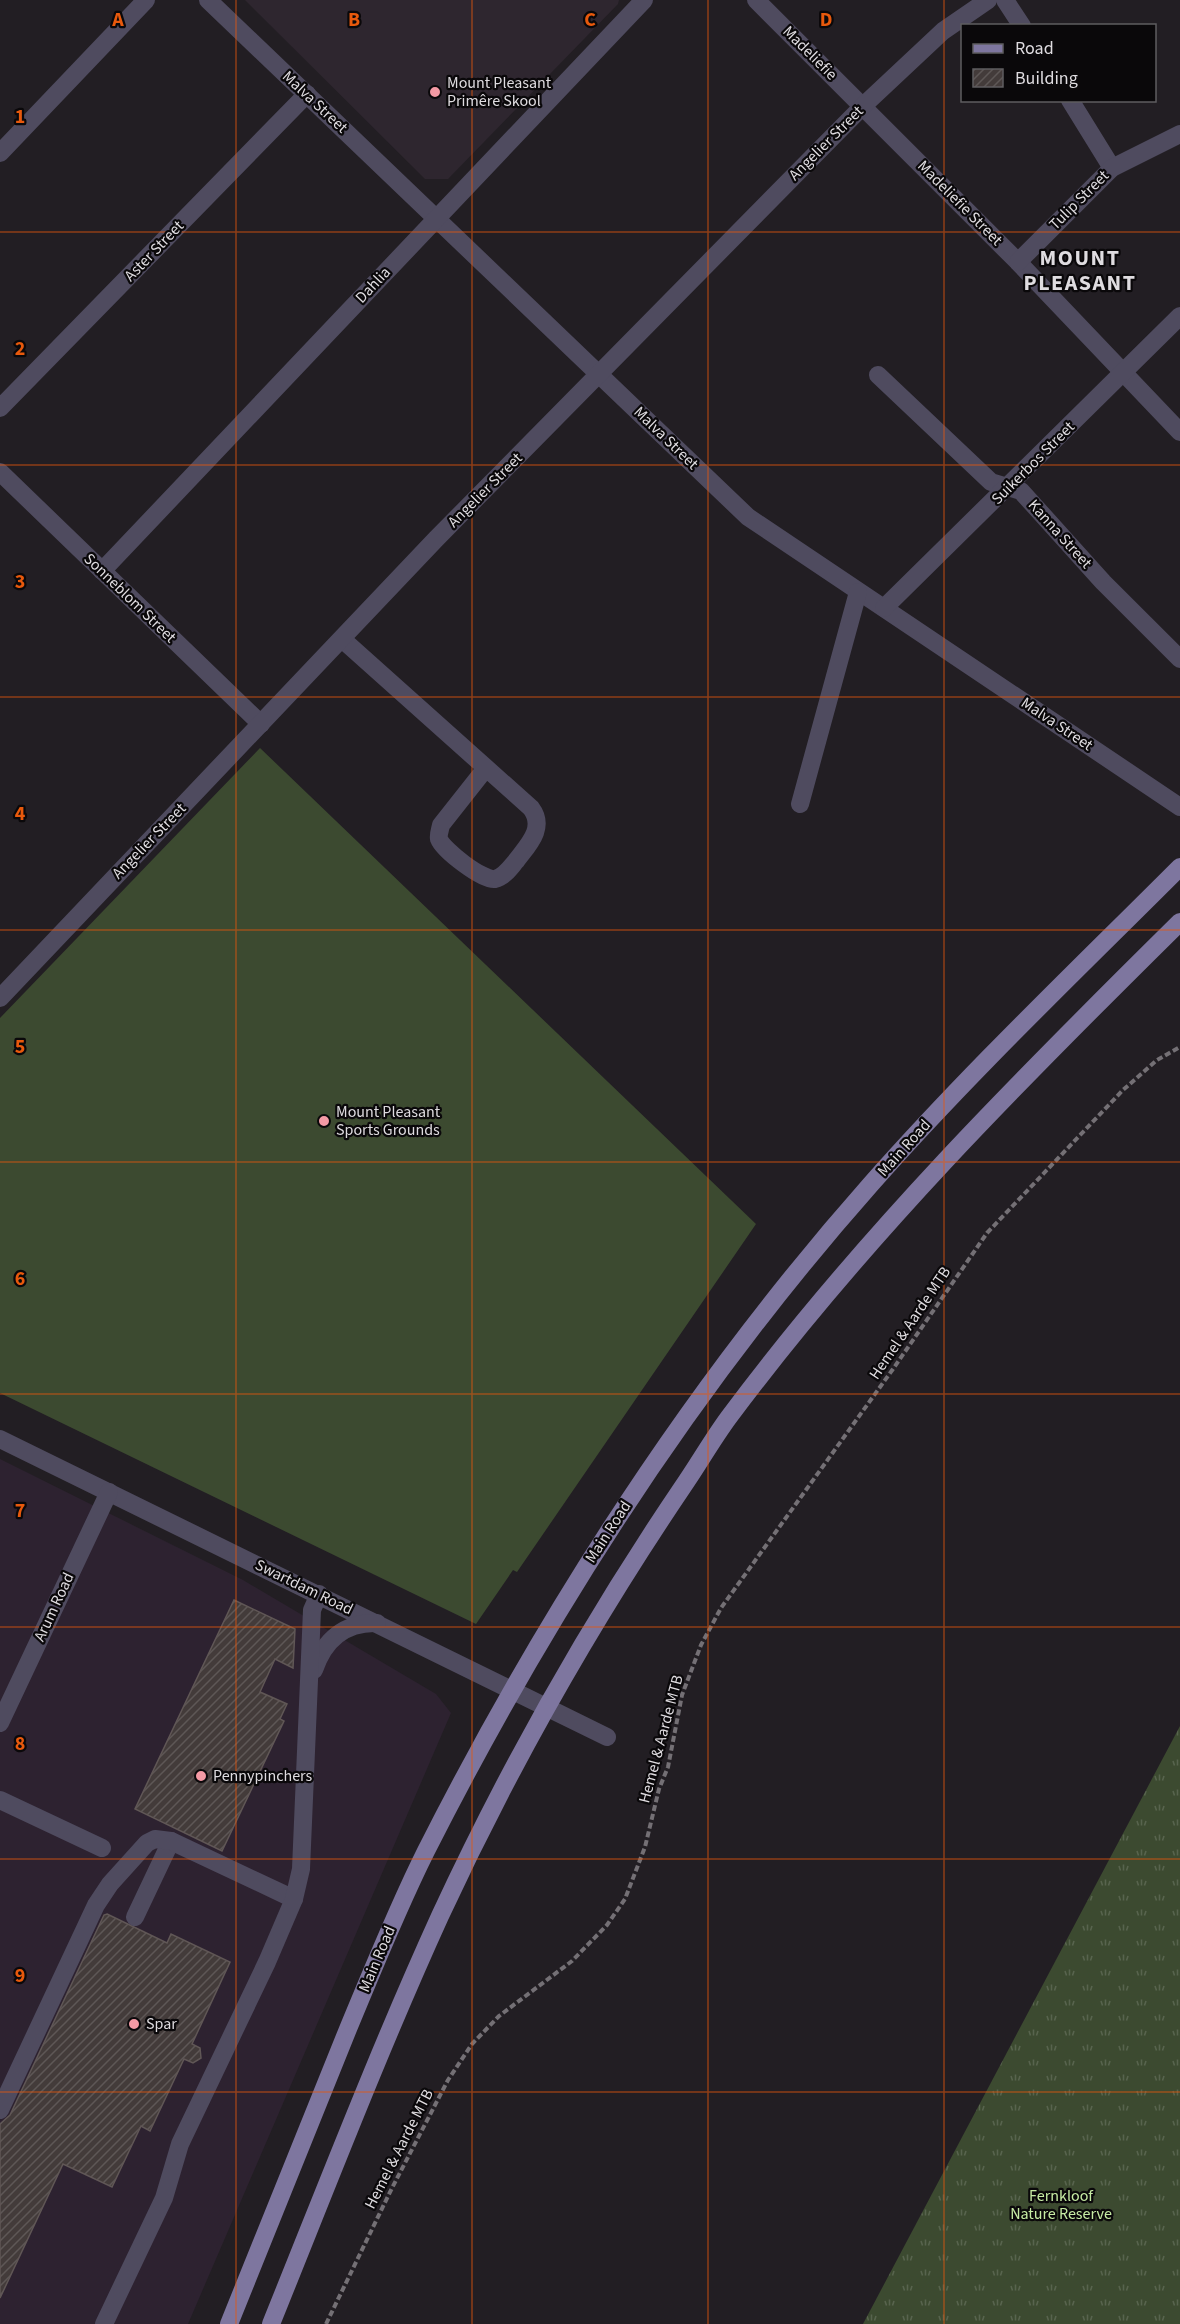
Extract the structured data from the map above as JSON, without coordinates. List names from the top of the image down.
{
  "streets": {
    "main road": ["Main Road"],
    "street": [
      "Madeliefie",
      "Malva Street",
      "Angelier Street",
      "Tulip Street",
      "Madeliefie Street",
      "Aster Street",
      "Dahlia",
      "Suikerbos Street",
      "Kanna Street",
      "Sonneblom Street",
      "Swartdam Road",
      "Arum Road"
    ],
    "path": ["Hemel & Aarde MTB"]
  },
  "crossings": [
    ["Madeliefie", "Angelier Street"],
    ["Madeliefie", "Madeliefie Street"],
    ["Malva Street", "Angelier Street"],
    ["Malva Street", "Aster Street"],
    ["Malva Street", "Dahlia"],
    ["Malva Street", "Suikerbos Street"],
    ["Angelier Street", "Madeliefie Street"],
    ["Angelier Street", "Sonneblom Street"],
    ["Tulip Street", "Madeliefie Street"],
    ["Madeliefie Street", "Suikerbos Street"],
    ["Dahlia", "Sonneblom Street"],
    ["Suikerbos Street", "Kanna Street"],
    ["Main Road", "Swartdam Road"],
    ["Swartdam Road", "Arum Road"]
  ],
  "districts": ["MOUNT PLEASANT"],
  "parks": ["Fernkloof Nature Reserve"],
  "places": [
    "Mount Pleasant Primêre Skool",
    "Mount Pleasant Sports Grounds",
    "Pennypinchers",
    "Spar"
  ],
  "legend": ["Road", "Building"],
  "grid": {
    "columns": [
      "A",
      "B",
      "C",
      "D"
    ],
    "rows": [
      "1",
      "2",
      "3",
      "4",
      "5",
      "6",
      "7",
      "8",
      "9"
    ]
  }
}
